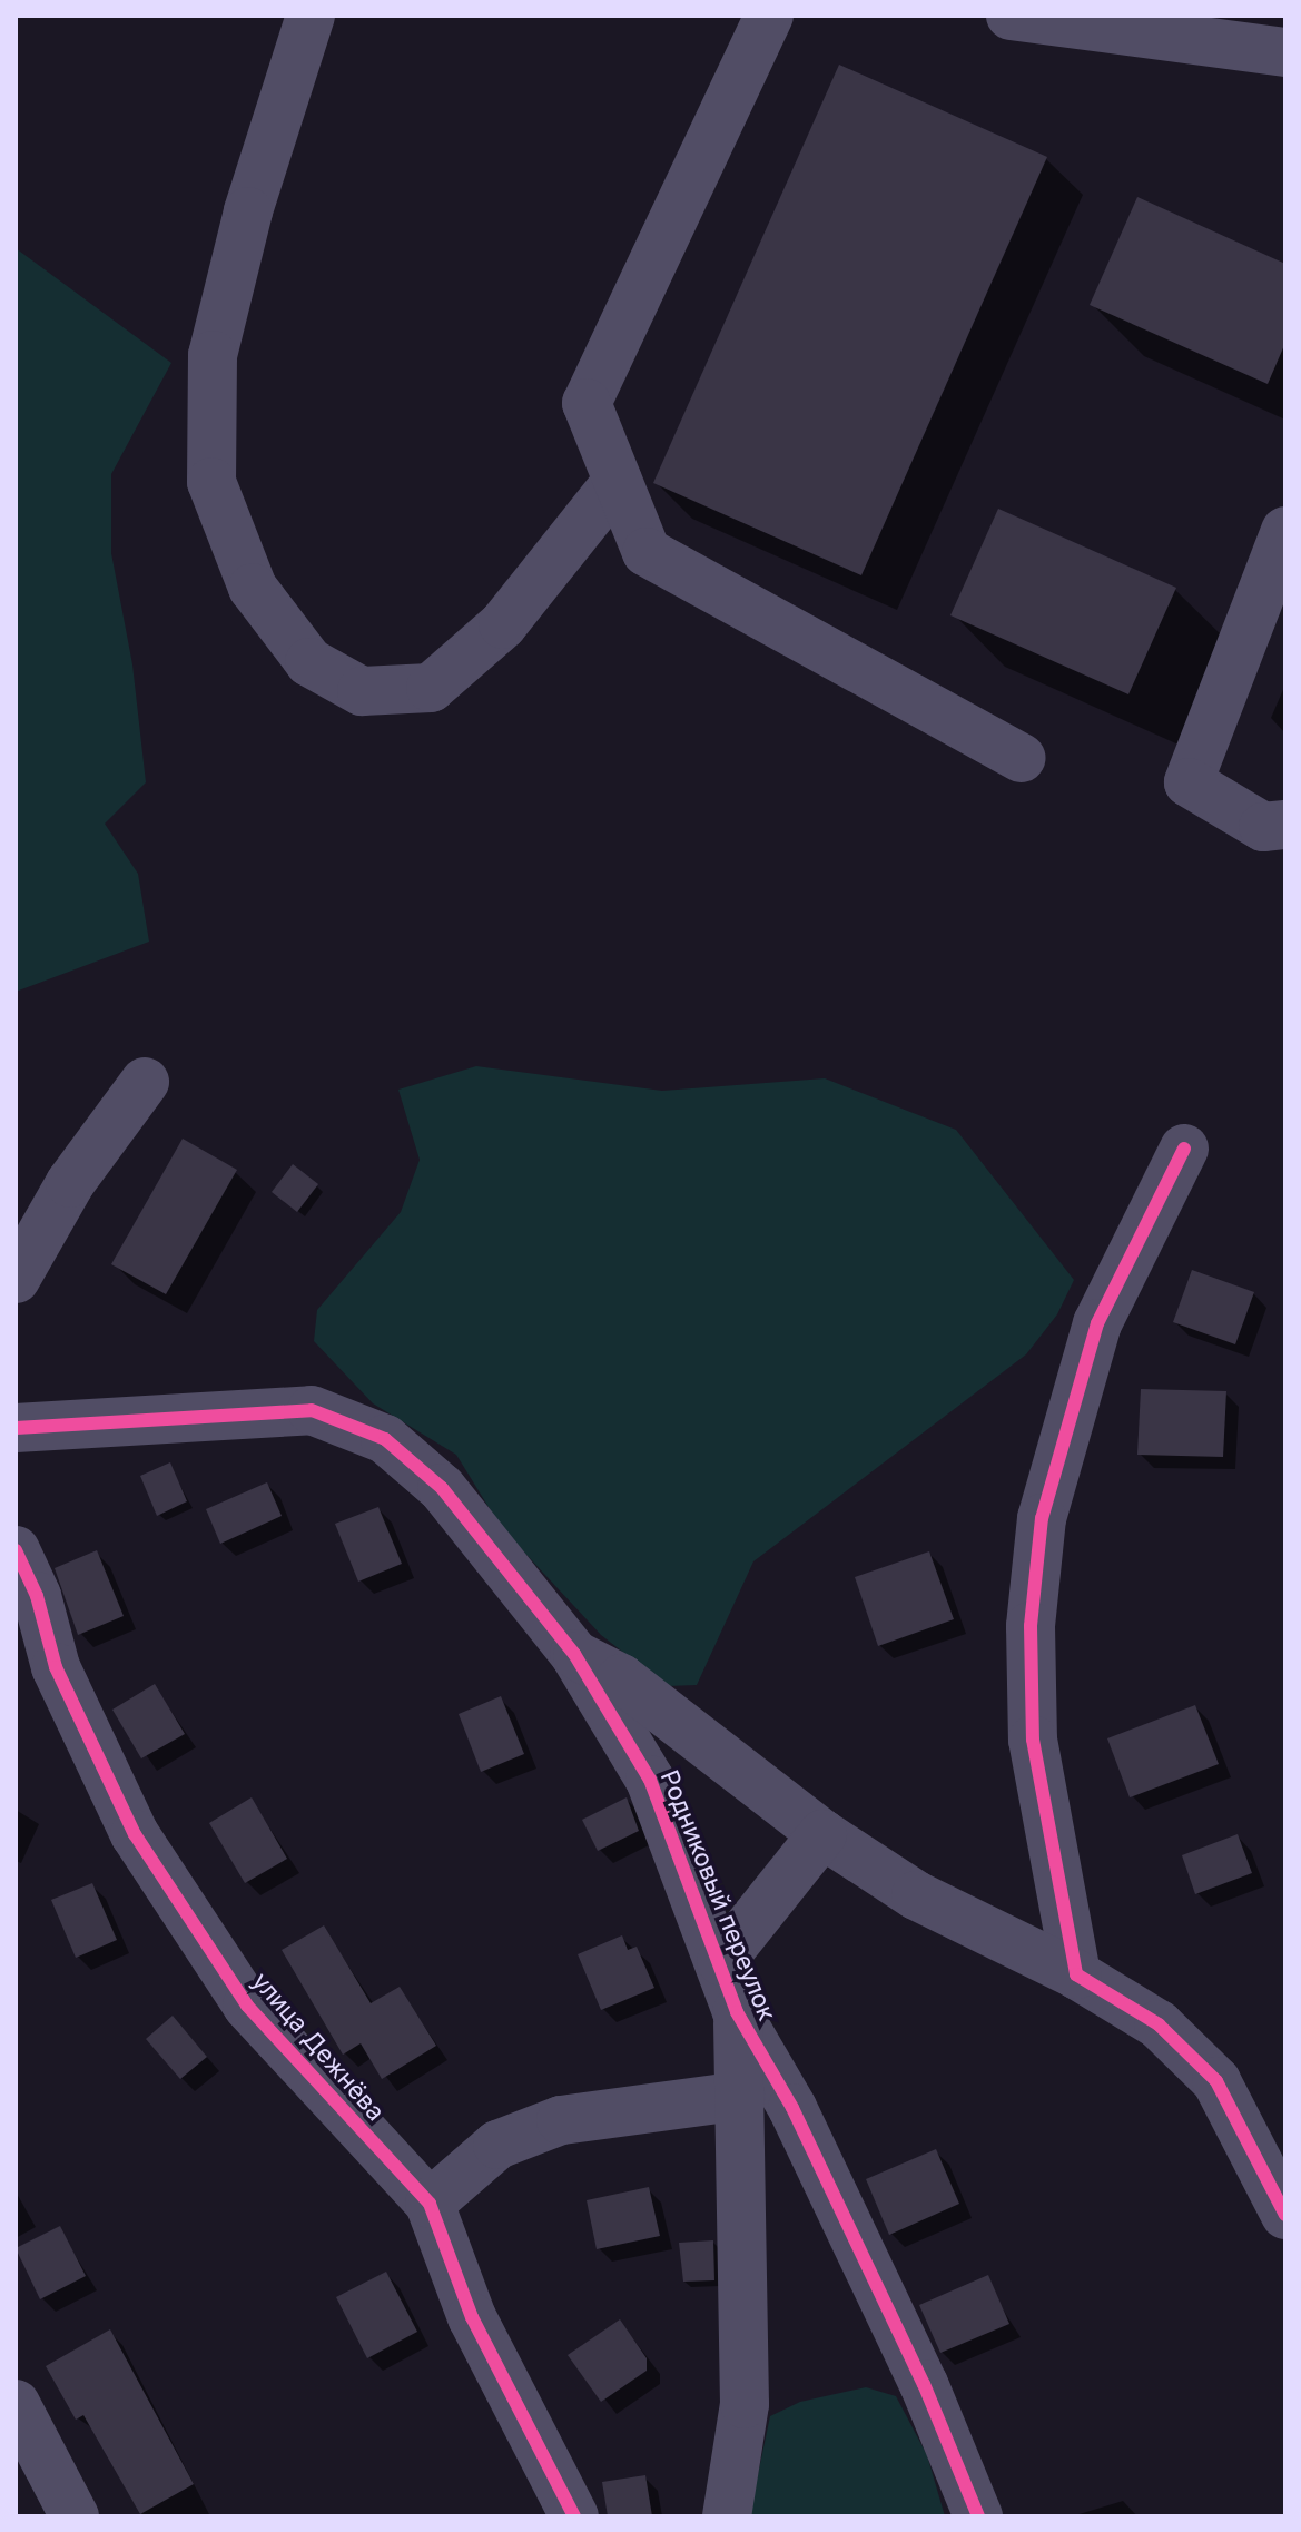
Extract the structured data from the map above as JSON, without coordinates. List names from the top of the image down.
{
  "streets": {
    "street": ["Родниковый переулок", "улица Дежнёва"]
  }
}
